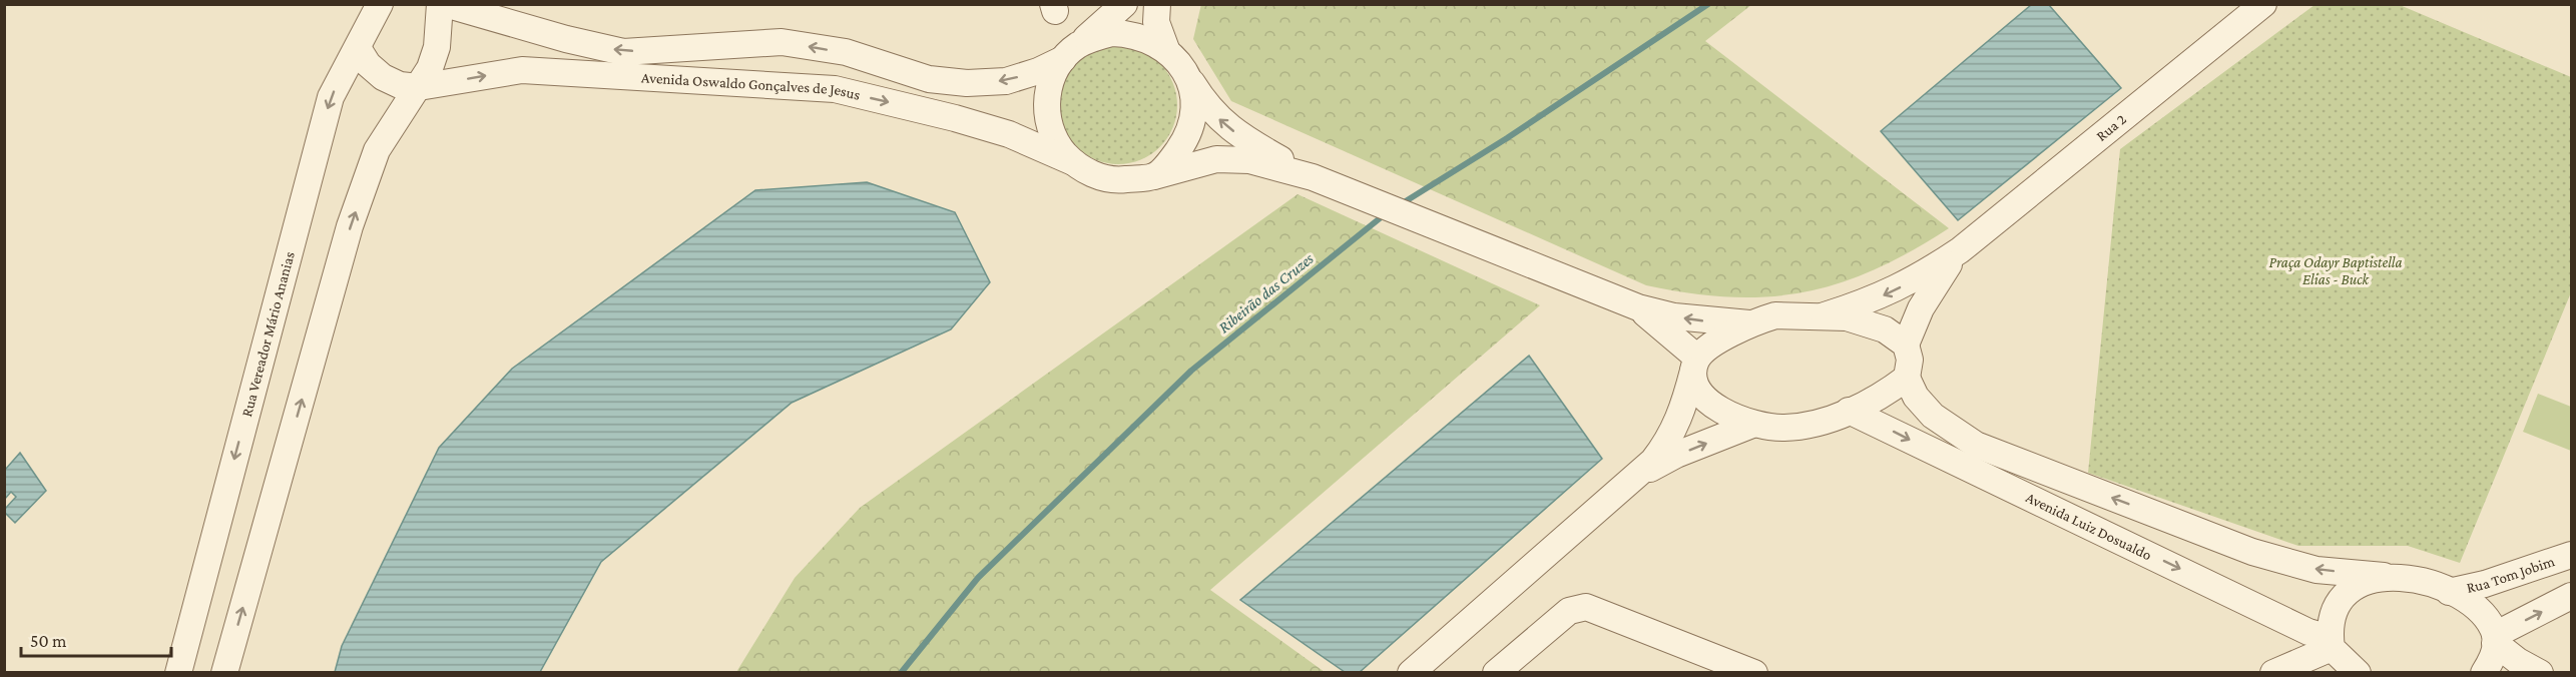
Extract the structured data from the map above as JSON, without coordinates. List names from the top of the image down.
{
  "streets": {
    "street": [
      "Avenida Oswaldo Gonçalves de Jesus",
      "Rua 2",
      "Rua Vereador Mário Ananias",
      "Avenida Luiz Dosualdo",
      "Rua Tom Jobim"
    ]
  },
  "crossings": [
    ["Avenida Luiz Dosualdo", "Rua Tom Jobim"]
  ],
  "water": ["Ribeirão das Cruzes"],
  "parks": ["Praça Odayr Baptistella Elias - Buck"],
  "scale_bar": "50 m"
}
